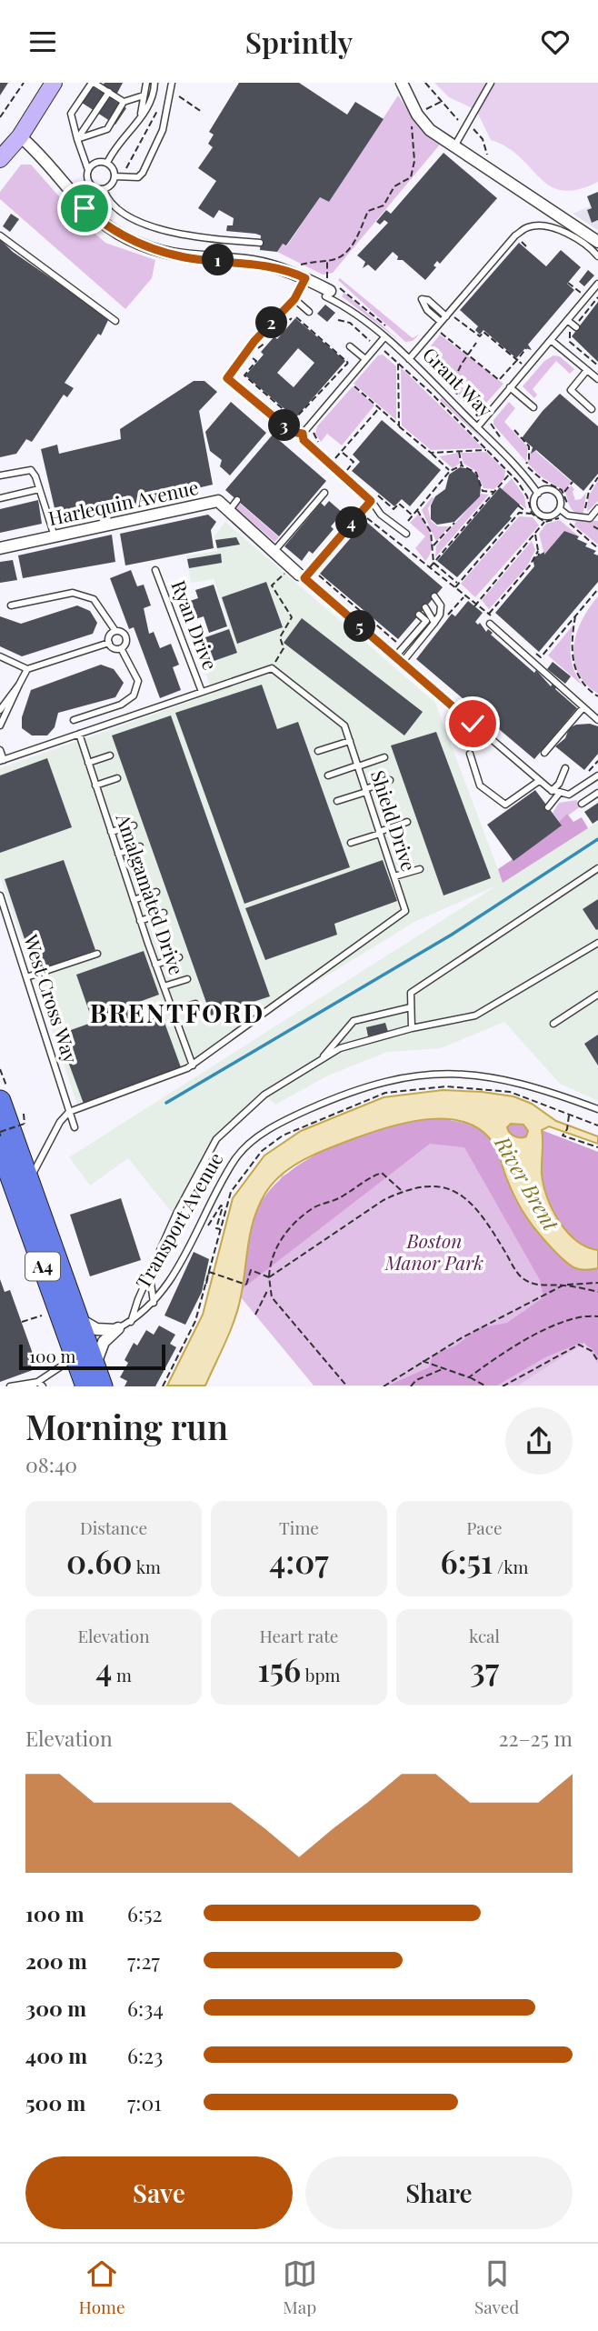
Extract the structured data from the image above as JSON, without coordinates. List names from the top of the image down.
{
  "streets": {
    "highway": ["A4"],
    "street": ["Grant Way", "Harlequin Avenue", "Transport Avenue"],
    "lane": [
      "Ryan Drive",
      "Shield Drive",
      "Amalgamated Drive",
      "West Cross Way"
    ]
  },
  "crossings": [
    ["Shield Drive", "Amalgamated Drive"],
    ["Shield Drive", "West Cross Way"],
    ["Transport Avenue", "A4"]
  ],
  "districts": ["BRENTFORD"],
  "water": ["River Brent"],
  "parks": ["Boston Manor Park"],
  "scale_bar": "100 m",
  "page": {
    "header": "Sprintly",
    "pins": [
      "1",
      "2",
      "3",
      "4",
      "5"
    ],
    "scale": "100 m",
    "heading": ["Morning run", "08:40"],
    "stats": [
      ["Distance", "0.60 km"],
      ["Time", "4:07"],
      ["Pace", "6:51 /km"],
      ["Elevation", "4 m"],
      ["Heart rate", "156 bpm"],
      ["kcal", "37"]
    ],
    "chart": ["Elevation", "22–25 m"],
    "list": [
      {
        "name": "100 m",
        "note": "6:52"
      },
      {
        "name": "200 m",
        "note": "7:27"
      },
      {
        "name": "300 m",
        "note": "6:34"
      },
      {
        "name": "400 m",
        "note": "6:23"
      },
      {
        "name": "500 m",
        "note": "7:01"
      }
    ],
    "buttons": ["Save", "Share"],
    "tabs": ["Home", "Map", "Saved"]
  }
}
